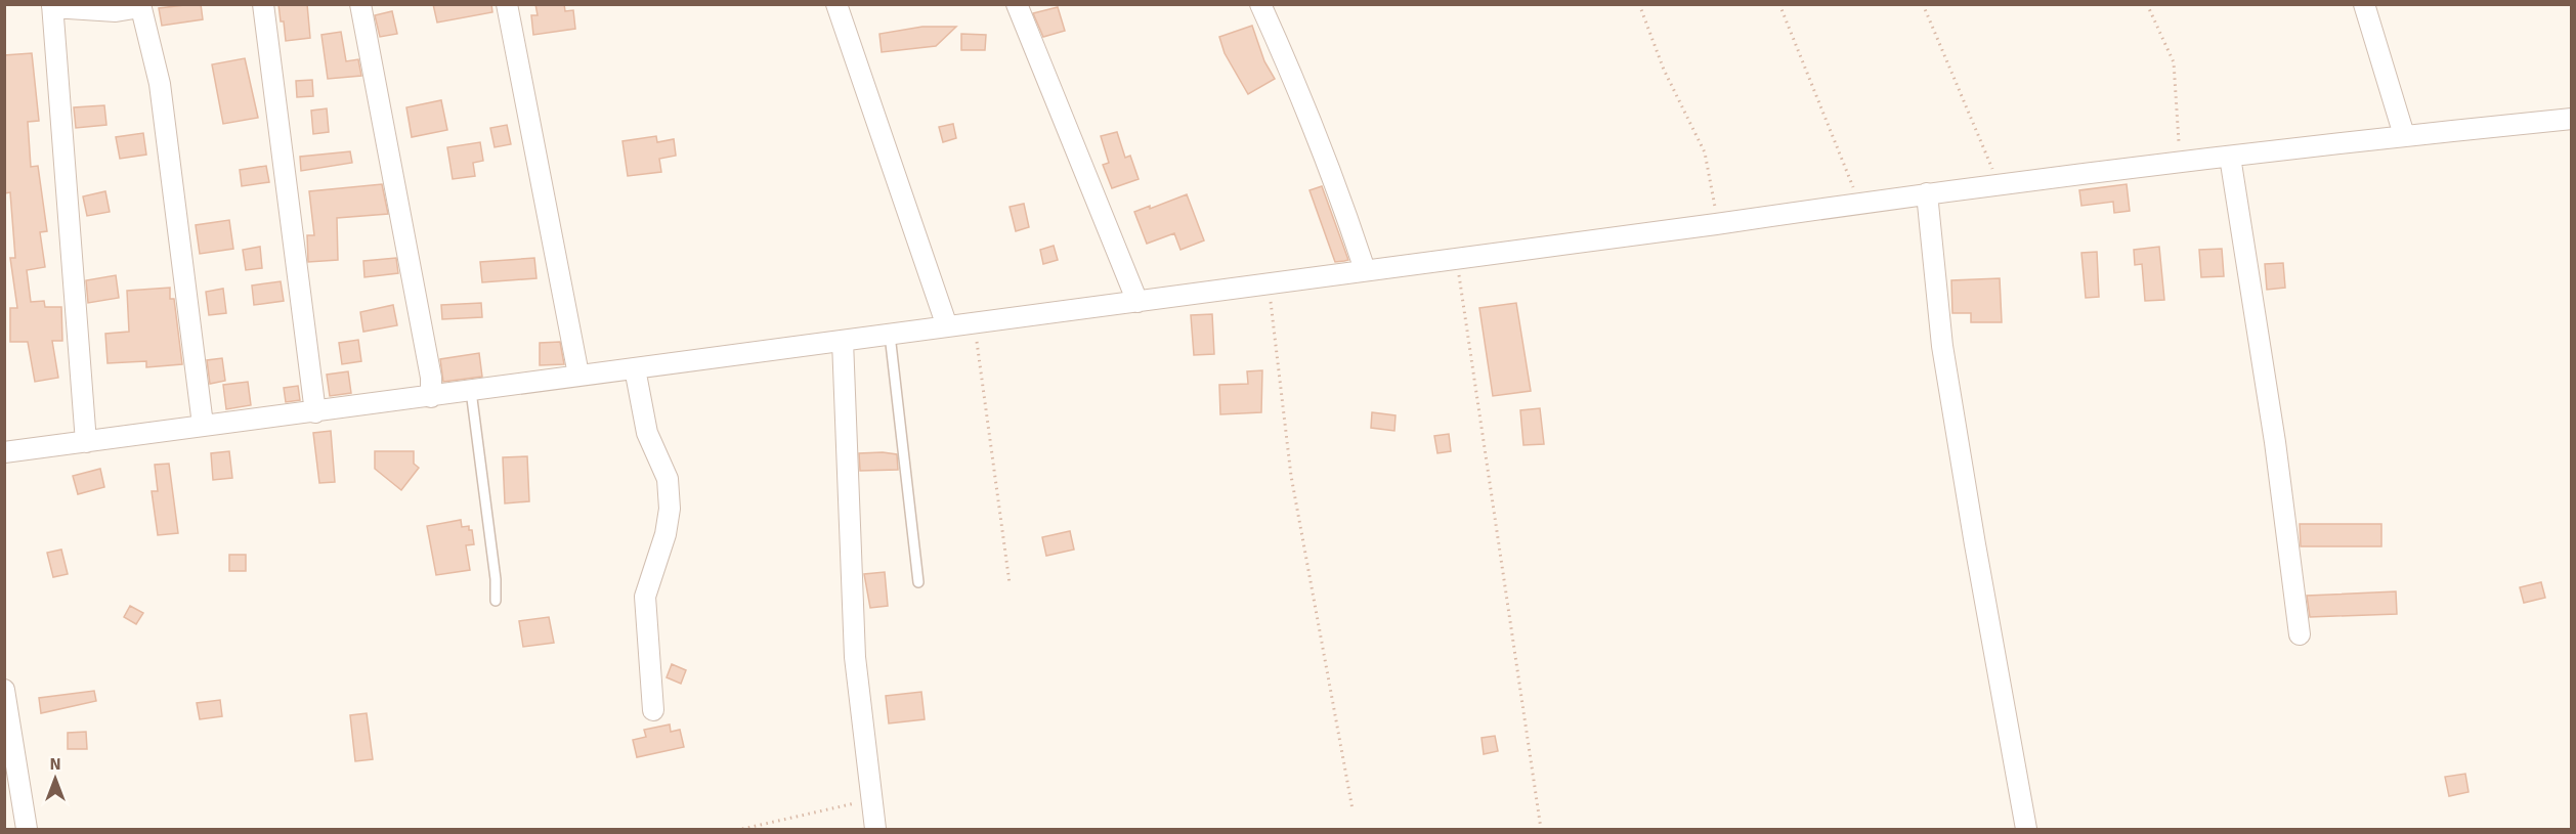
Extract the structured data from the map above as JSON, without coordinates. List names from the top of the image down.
{
  "north": "top"
}
